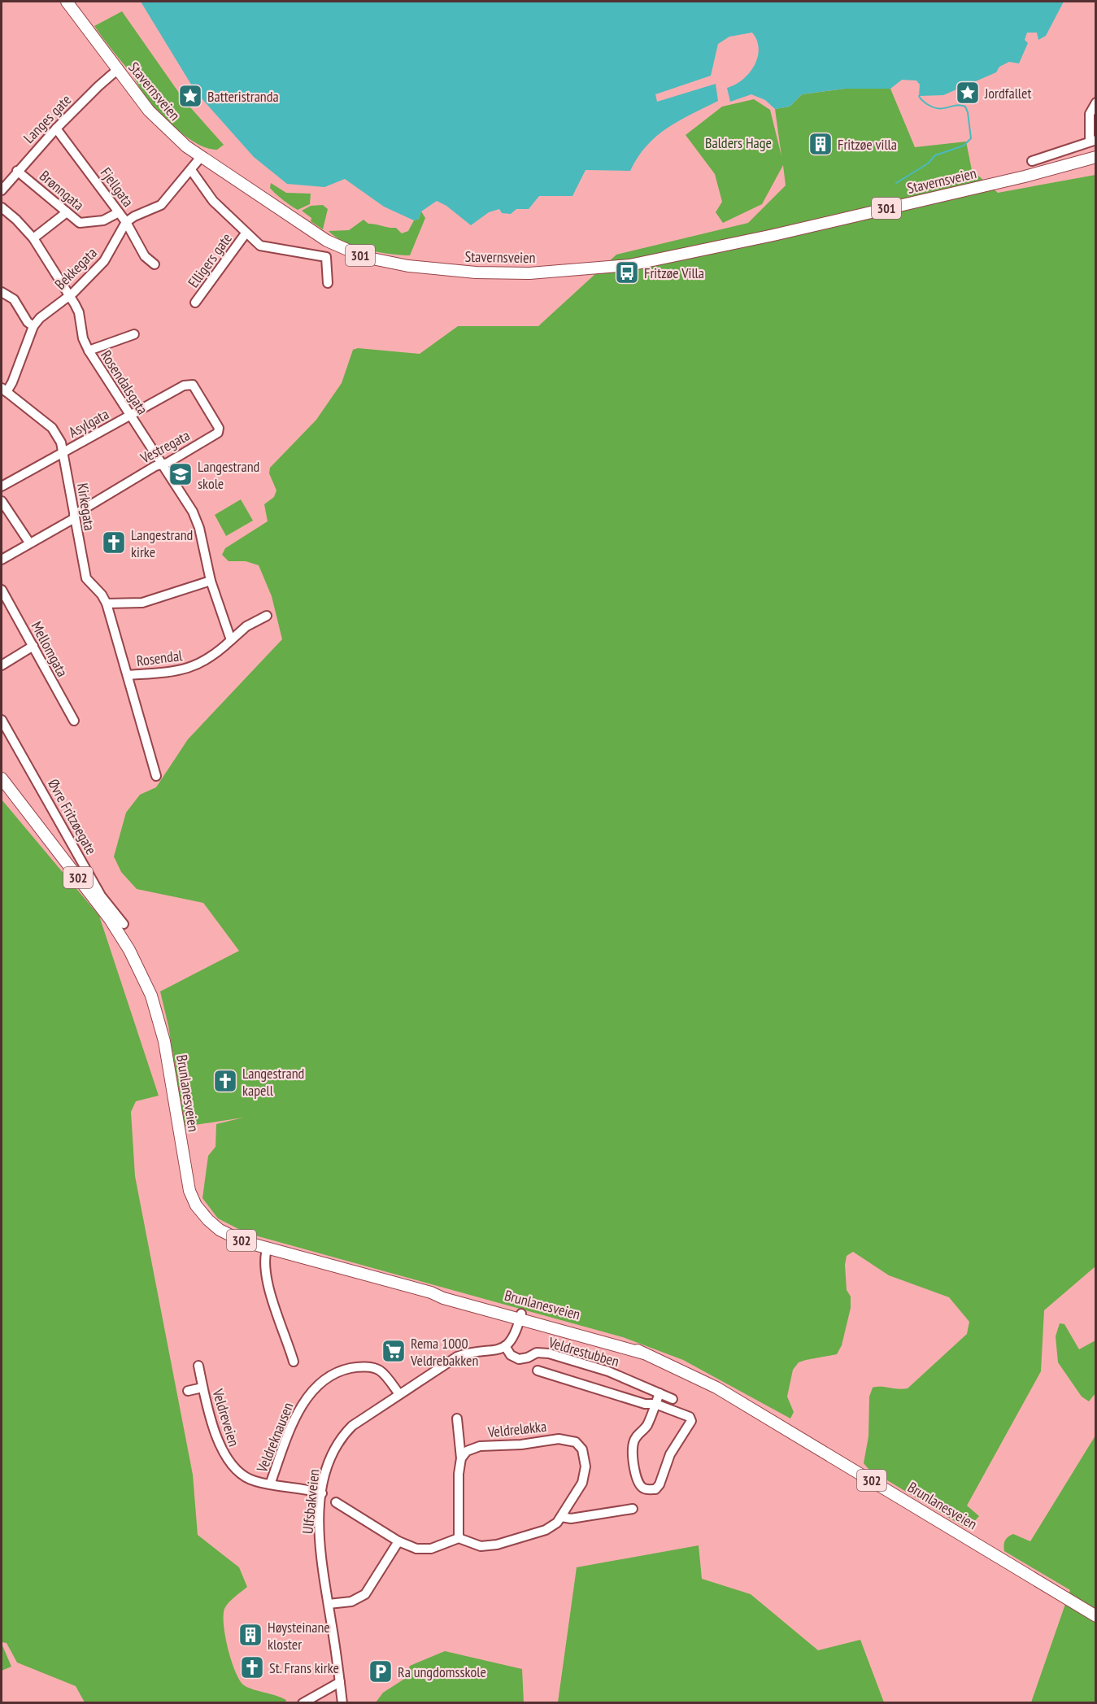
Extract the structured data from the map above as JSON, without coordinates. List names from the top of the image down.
{
  "streets": {
    "main road": [
      "Stavernsveien",
      "301",
      "302",
      "Brunlanesveien"
    ],
    "street": [
      "Langes gate",
      "Fjellgata",
      "Brønngata",
      "Elligers gate",
      "Bekkegata",
      "Rosendalsgata",
      "Asylgata",
      "Vestregata",
      "Kirkegata",
      "Mellomgata",
      "Rosendal",
      "Øvre Fritzøegate",
      "Veldrestubben",
      "Veldreveien",
      "Veldreløkka",
      "Veldreknausen",
      "Ulfsbakveien"
    ]
  },
  "crossings": [
    ["Stavernsveien", "Langes gate"],
    ["Langes gate", "Fjellgata"],
    ["Langes gate", "Brønngata"],
    ["Fjellgata", "Brønngata"],
    ["Fjellgata", "Bekkegata"],
    ["Bekkegata", "Rosendalsgata"],
    ["Bekkegata", "Kirkegata"],
    ["Rosendalsgata", "Asylgata"],
    ["Rosendalsgata", "Vestregata"],
    ["Asylgata", "Vestregata"],
    ["Asylgata", "Kirkegata"],
    ["Vestregata", "Kirkegata"],
    ["Kirkegata", "Rosendal"],
    ["Veldrestubben", "Ulfsbakveien"],
    ["Veldreveien", "Veldreknausen"],
    ["Veldreveien", "Ulfsbakveien"],
    ["Veldreknausen", "Ulfsbakveien"]
  ],
  "parks": ["Balders Hage"],
  "places": {
    "place": ["Jordfallet", "Batteristranda"],
    "building": ["Fritzøe villa", "Høysteinane kloster"],
    "bus stop": ["Fritzøe Villa"],
    "school or university": ["Langestrand skole"],
    "church": ["Langestrand kirke", "Langestrand kapell", "St. Frans kirke"],
    "supermarket": ["Rema 1000 Veldrebakken"],
    "parking": ["Ra ungdomsskole"]
  }
}
